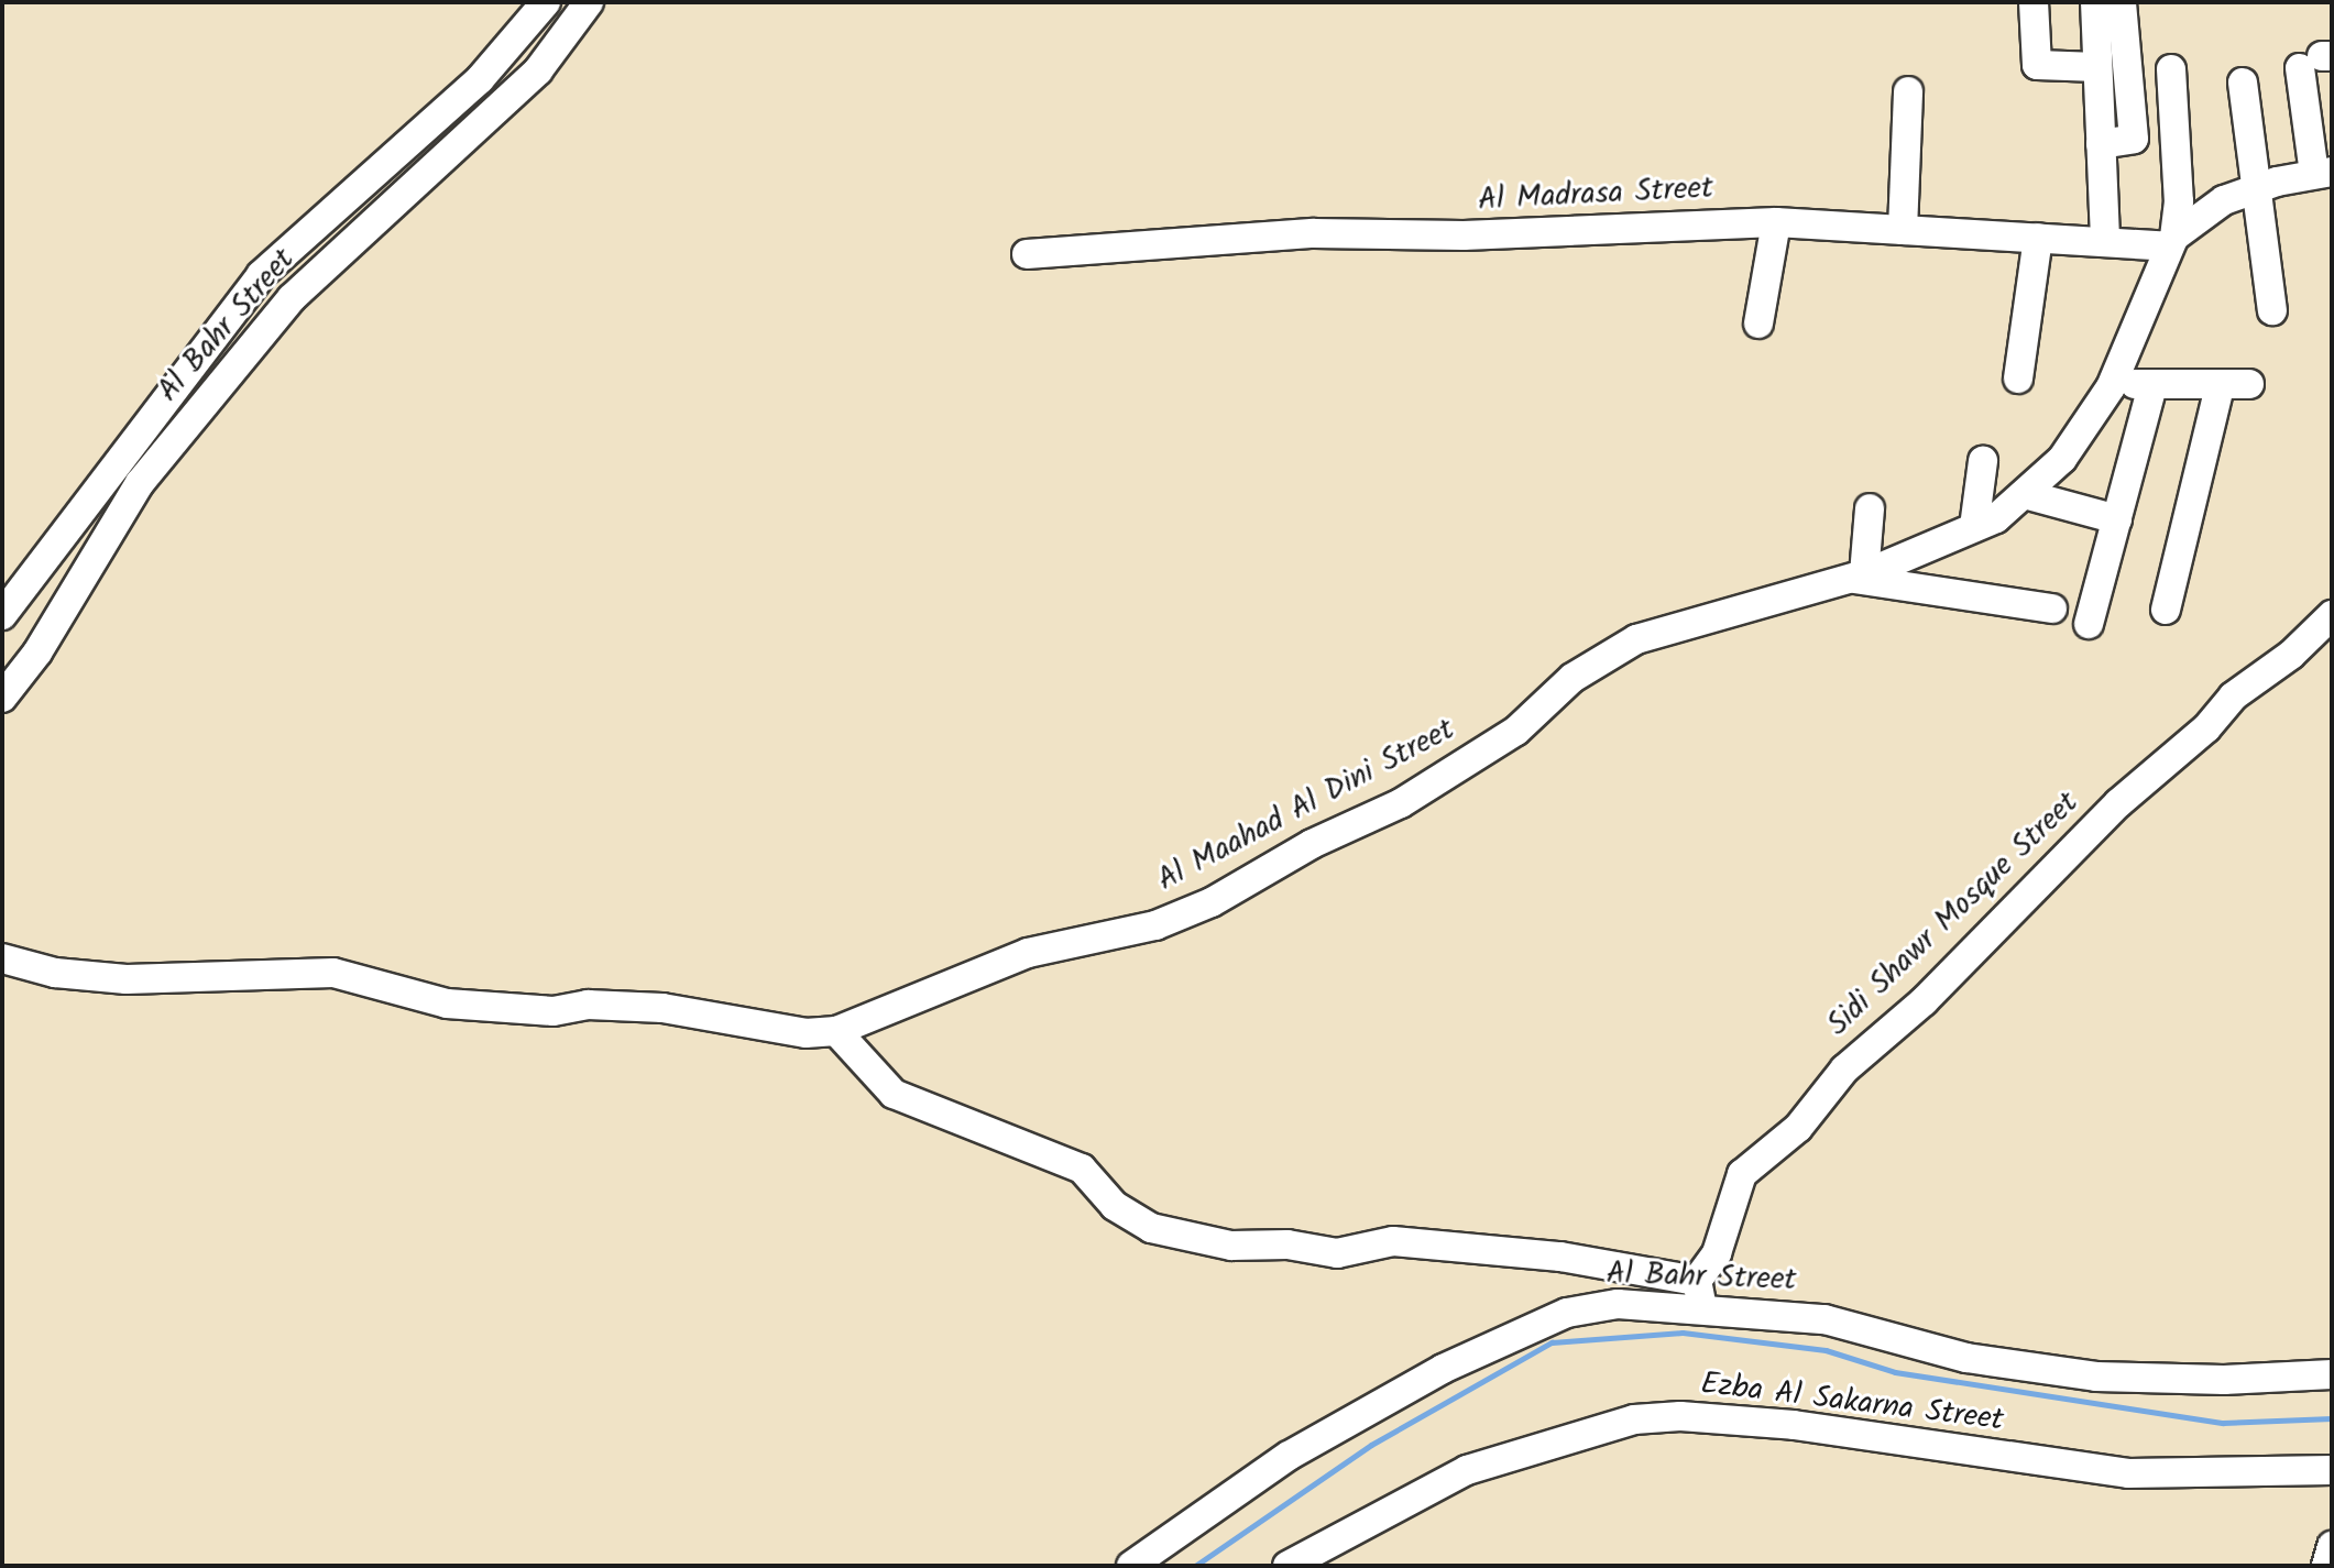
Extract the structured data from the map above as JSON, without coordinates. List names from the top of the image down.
{
  "streets": {
    "street": [
      "Al Madrasa Street",
      "Al Bahr Street",
      "Al Maahad Al Dini Street",
      "Sidi Shawr Mosque Street",
      "Ezba Al Sakarna Street"
    ]
  },
  "crossings": [
    ["Al Madrasa Street", "Al Maahad Al Dini Street"],
    ["Al Bahr Street", "Sidi Shawr Mosque Street"]
  ]
}
